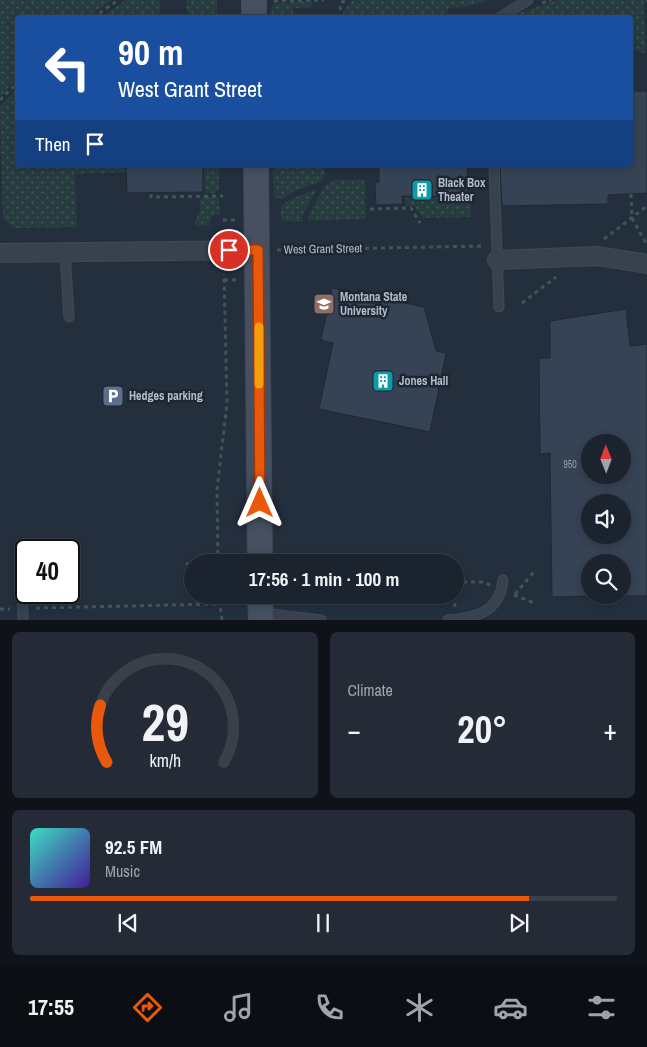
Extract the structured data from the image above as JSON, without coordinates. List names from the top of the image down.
{
  "streets": {
    "path": ["West Grant Street"]
  },
  "places": {
    "building": ["Black Box Theater", "Jones Hall"],
    "school or university": ["Montana State University"],
    "parking": ["Hedges parking"]
  },
  "house_numbers": ["950"],
  "north": "top",
  "page": {
    "turn": ["90 m", "West Grant Street"],
    "then": "Then",
    "limit": "40",
    "trip": "17:56 · 1 min · 100 m",
    "tile": "Climate",
    "heat": ["−", "20°", "+"],
    "song": ["92.5 FM", "Music"],
    "tabs": "17:55",
    "gauge": ["29", "km/h"]
  }
}
